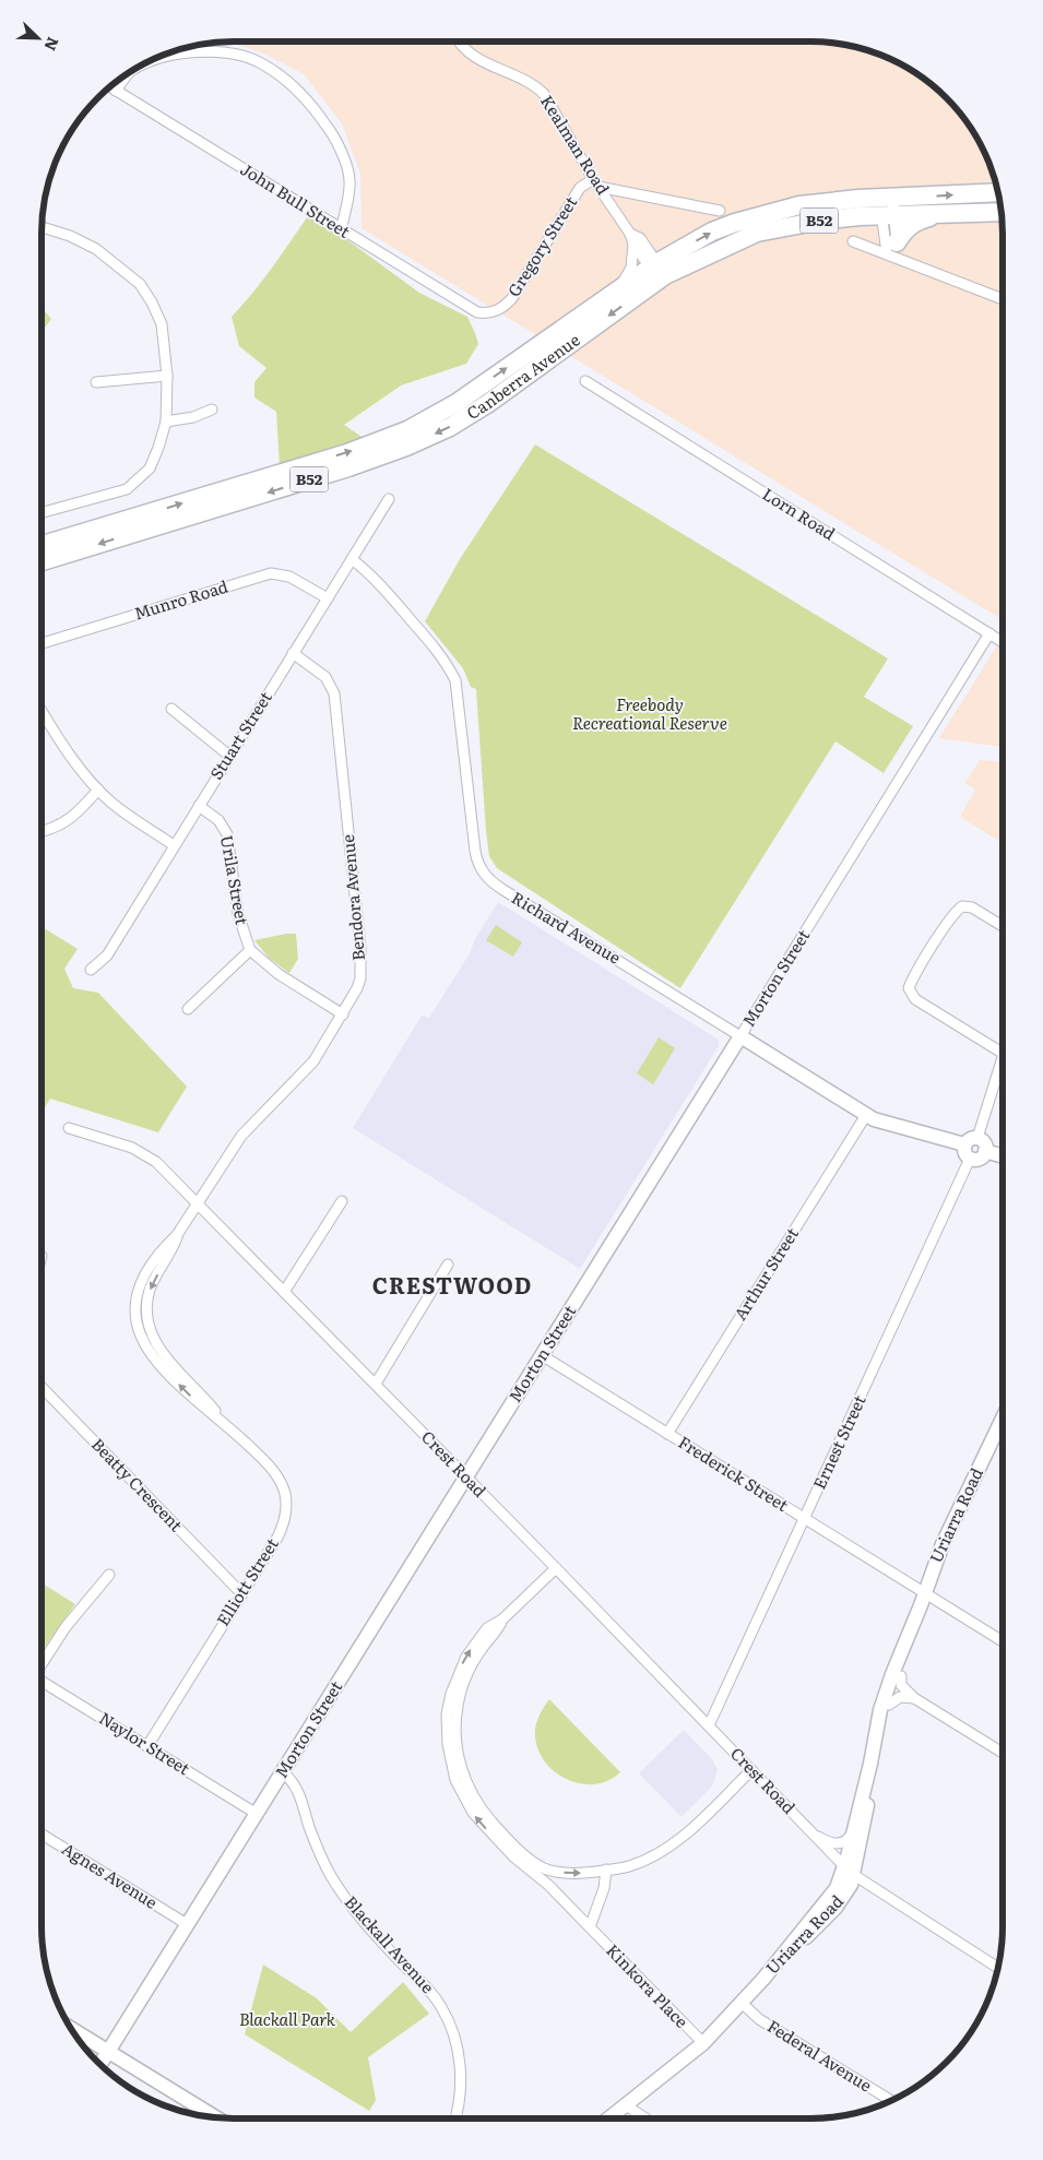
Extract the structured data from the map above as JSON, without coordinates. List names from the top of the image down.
{
  "streets": {
    "highway": ["B52", "Canberra Avenue"],
    "street": [
      "Kealman Road",
      "John Bull Street",
      "Gregory Street",
      "Lorn Road",
      "Munro Road",
      "Stuart Street",
      "Urila Street",
      "Bendora Avenue",
      "Richard Avenue",
      "Morton Street",
      "Arthur Street",
      "Ernest Street",
      "Crest Road",
      "Frederick Street",
      "Beatty Crescent",
      "Uriarra Road",
      "Elliott Street",
      "Naylor Street",
      "Agnes Avenue",
      "Blackall Avenue",
      "Kinkora Place",
      "Federal Avenue"
    ]
  },
  "crossings": [
    ["Kealman Road", "Gregory Street"],
    ["Kealman Road", "Canberra Avenue"],
    ["John Bull Street", "Gregory Street"],
    ["Lorn Road", "Morton Street"],
    ["Munro Road", "Stuart Street"],
    ["Stuart Street", "Urila Street"],
    ["Stuart Street", "Bendora Avenue"],
    ["Stuart Street", "Richard Avenue"],
    ["Bendora Avenue", "Crest Road"],
    ["Bendora Avenue", "Elliott Street"],
    ["Richard Avenue", "Morton Street"],
    ["Richard Avenue", "Arthur Street"],
    ["Richard Avenue", "Ernest Street"],
    ["Morton Street", "Crest Road"],
    ["Morton Street", "Frederick Street"],
    ["Morton Street", "Naylor Street"],
    ["Morton Street", "Agnes Avenue"],
    ["Morton Street", "Blackall Avenue"],
    ["Arthur Street", "Frederick Street"],
    ["Ernest Street", "Crest Road"],
    ["Ernest Street", "Frederick Street"],
    ["Crest Road", "Uriarra Road"],
    ["Crest Road", "Elliott Street"],
    ["Crest Road", "Kinkora Place"],
    ["Frederick Street", "Uriarra Road"],
    ["Beatty Crescent", "Elliott Street"],
    ["Uriarra Road", "Kinkora Place"],
    ["Uriarra Road", "Federal Avenue"],
    ["Elliott Street", "Naylor Street"]
  ],
  "districts": ["CRESTWOOD"],
  "parks": ["Freebody Recreational Reserve", "Blackall Park"],
  "north": "bottom right"
}
